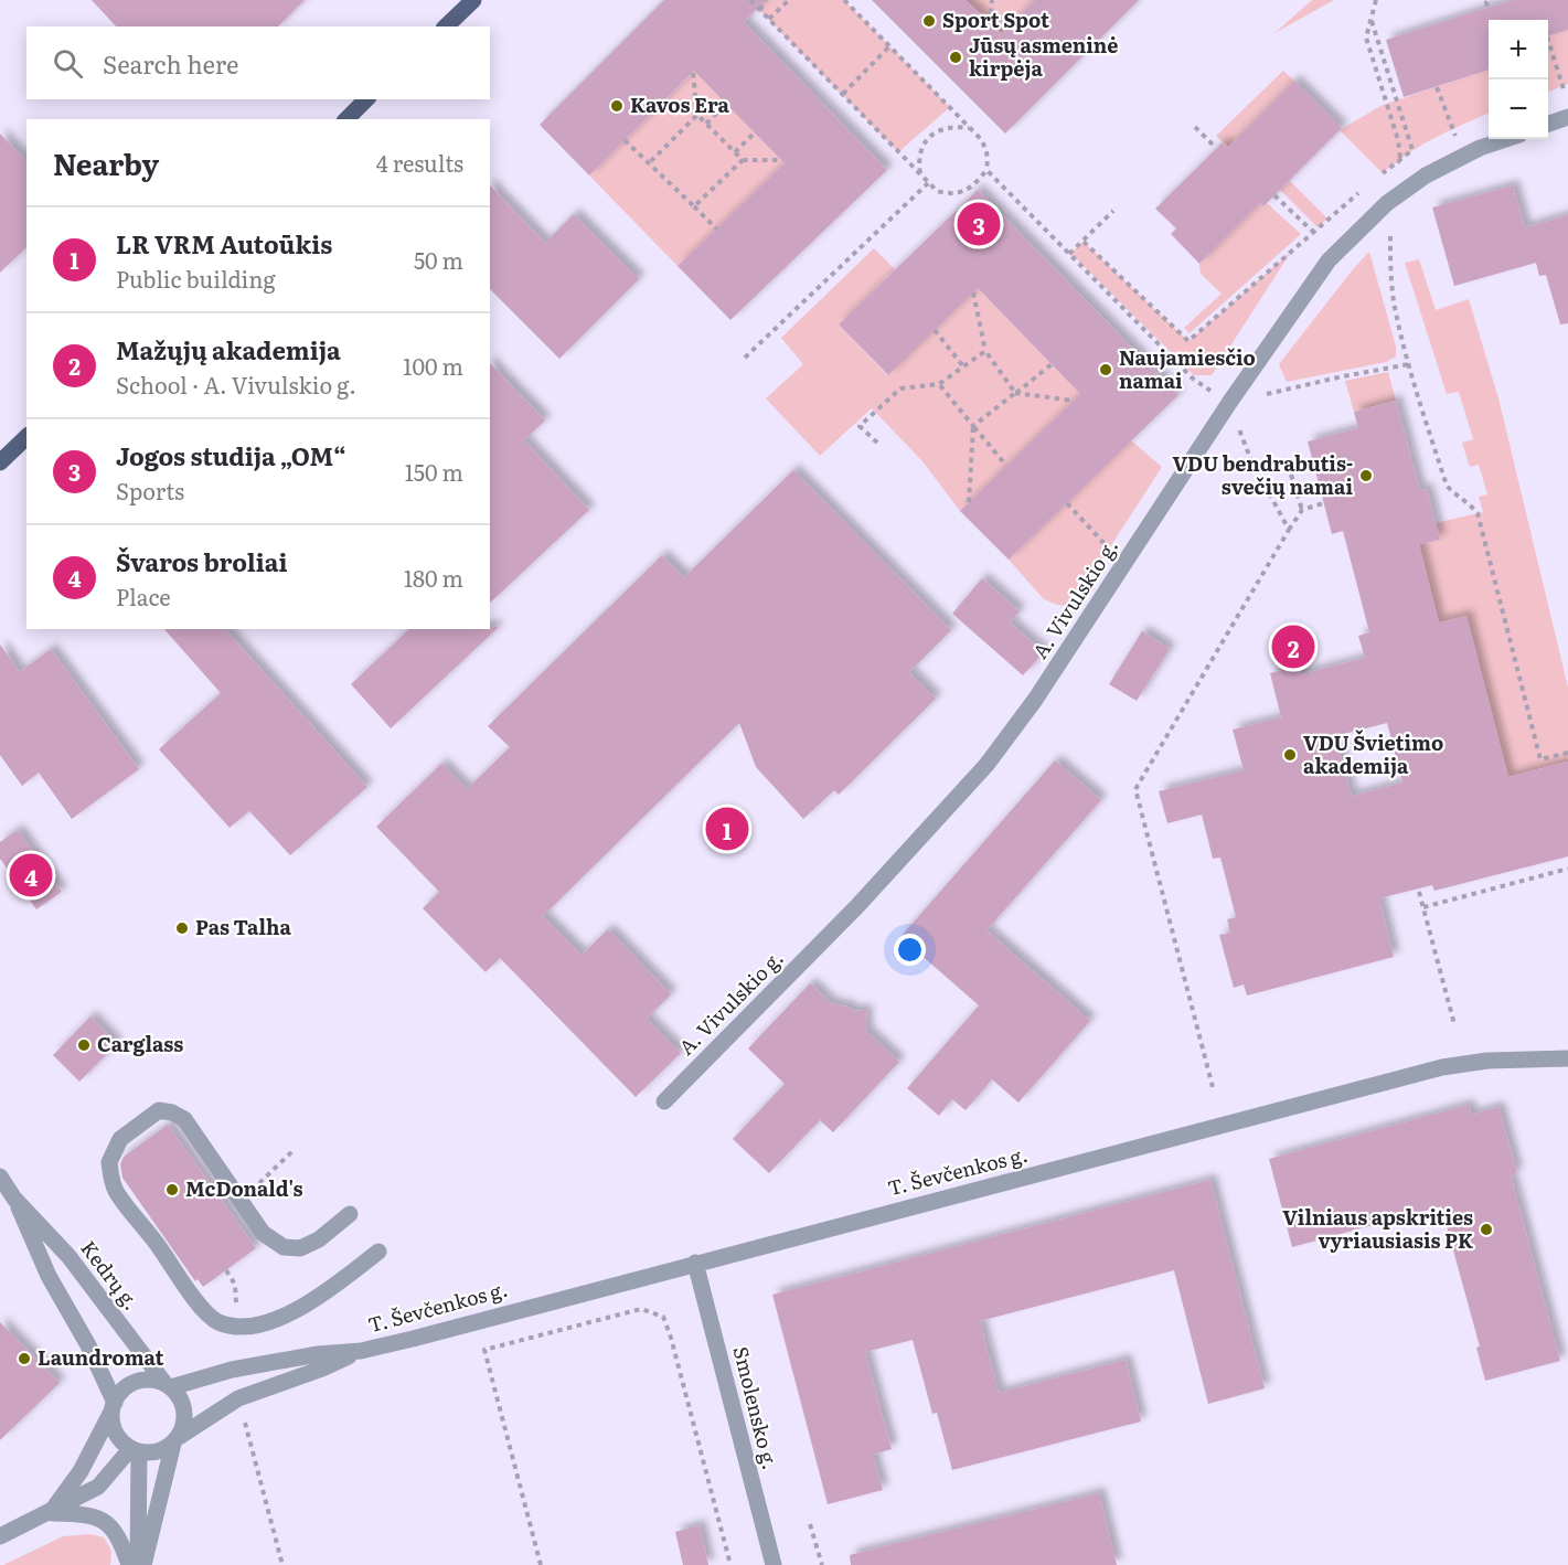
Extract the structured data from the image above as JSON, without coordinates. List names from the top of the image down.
{
  "streets": {
    "street": [
      "A. Vivulskio g.",
      "T. Ševčenkos g.",
      "Kedrų g.",
      "Smolensko g."
    ]
  },
  "crossings": [
    ["T. Ševčenkos g.", "Kedrų g."],
    ["T. Ševčenkos g.", "Smolensko g."]
  ],
  "places": [
    "Sport Spot",
    "Jūsų asmeninė kirpėja",
    "Kavos Era",
    "Naujamiesčio namai",
    "VDU bendrabutis- svečių namai",
    "VDU Švietimo akademija",
    "Pas Talha",
    "Carglass",
    "McDonald's",
    "Vilniaus apskrities vyriausiasis PK",
    "Laundromat"
  ],
  "page": {
    "map_buttons": ["+", "−"],
    "search": "Search here",
    "heading": ["Nearby", "4 results"],
    "pins": [
      "3",
      "2",
      "1",
      "4"
    ],
    "list": [
      {
        "mark": "1",
        "name": "LR VRM Autoūkis",
        "note": "Public building",
        "value": "50 m"
      },
      {
        "mark": "2",
        "name": "Mažųjų akademija",
        "note": "School · A. Vivulskio g.",
        "value": "100 m"
      },
      {
        "mark": "3",
        "name": "Jogos studija „OM“",
        "note": "Sports",
        "value": "150 m"
      },
      {
        "mark": "4",
        "name": "Švaros broliai",
        "note": "Place",
        "value": "180 m"
      }
    ]
  }
}
